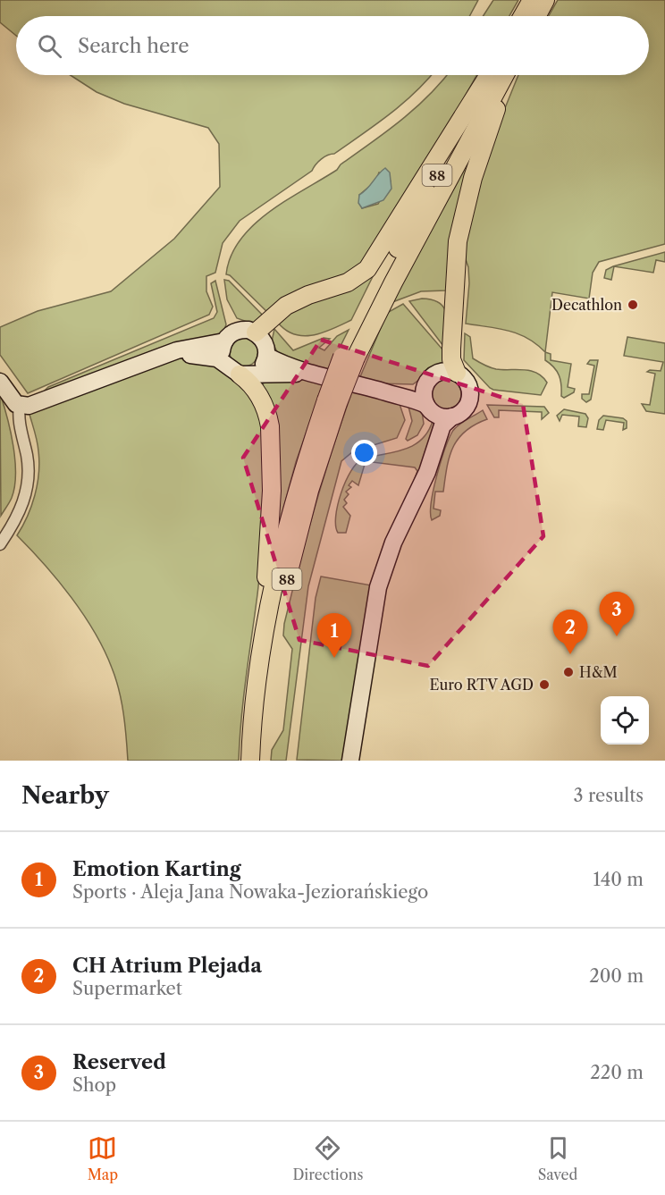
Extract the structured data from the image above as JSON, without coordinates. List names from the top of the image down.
{
  "streets": {
    "main road": ["88"]
  },
  "places": ["Decathlon", "H&M", "Euro RTV AGD"],
  "page": {
    "search": "Search here",
    "pins": ["3", "2", "1"],
    "heading": ["Nearby", "3 results"],
    "list": [
      {
        "mark": "1",
        "name": "Emotion Karting",
        "note": "Sports · Aleja Jana Nowaka-Jeziorańskiego",
        "value": "140 m"
      },
      {
        "mark": "2",
        "name": "CH Atrium Plejada",
        "note": "Supermarket",
        "value": "200 m"
      },
      {
        "mark": "3",
        "name": "Reserved",
        "note": "Shop",
        "value": "220 m"
      }
    ],
    "nav": ["Map", "Directions", "Saved"]
  }
}
